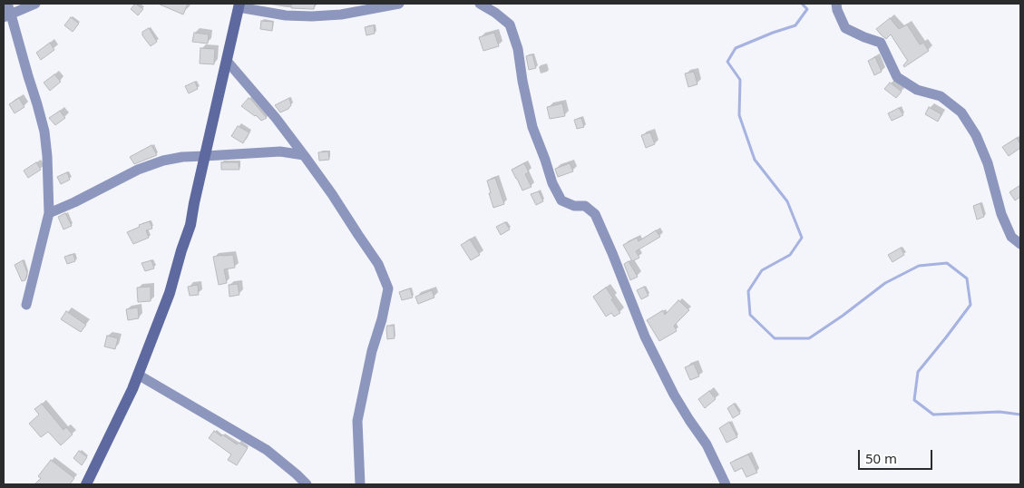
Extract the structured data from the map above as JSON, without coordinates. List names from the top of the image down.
{
  "scale_bar": "50 m"
}
